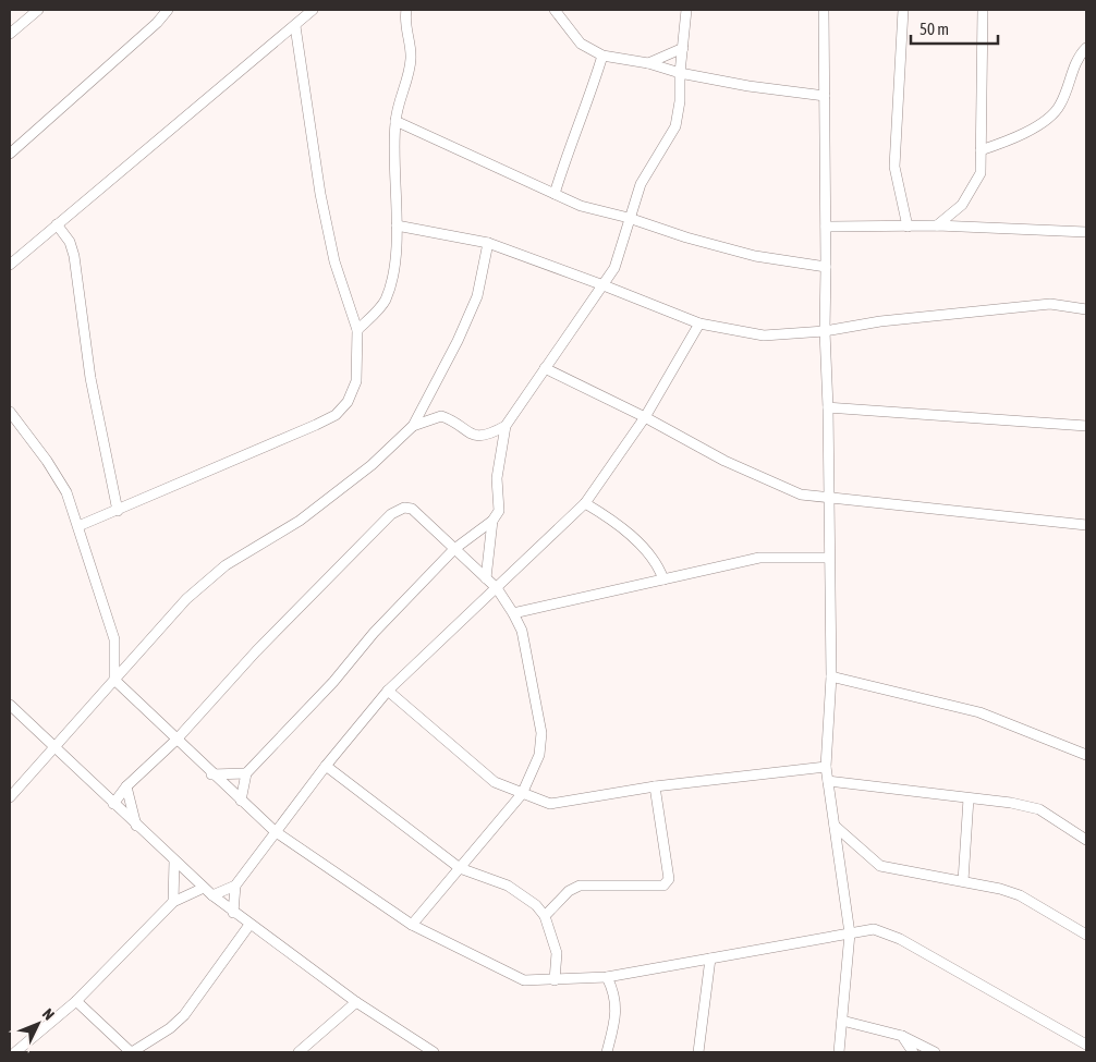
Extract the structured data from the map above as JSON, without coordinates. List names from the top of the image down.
{
  "scale_bar": "50 m",
  "north": "top right"
}
